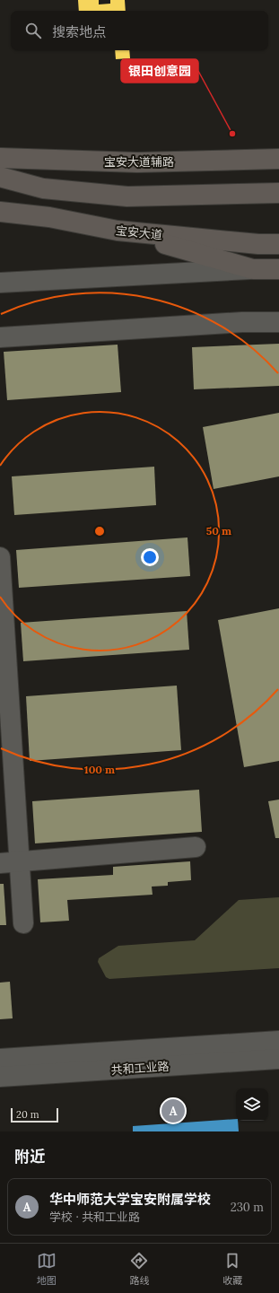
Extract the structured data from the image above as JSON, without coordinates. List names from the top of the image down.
{
  "streets": {
    "main road": ["宝安大道辅路", "宝安大道"],
    "street": ["共和工业路"]
  },
  "places": ["银田创意园"],
  "scale_bar": "20 m",
  "page": {
    "search": "搜索地点",
    "pins": "A",
    "scale": "20 m",
    "heading": "附近",
    "list": [
      {
        "mark": "A",
        "name": "华中师范大学宝安附属学校",
        "note": "学校 · 共和工业路",
        "value": "230 m"
      }
    ],
    "nav": ["地图", "路线", "收藏"]
  },
  "rings": ["50 m", "100 m"]
}
